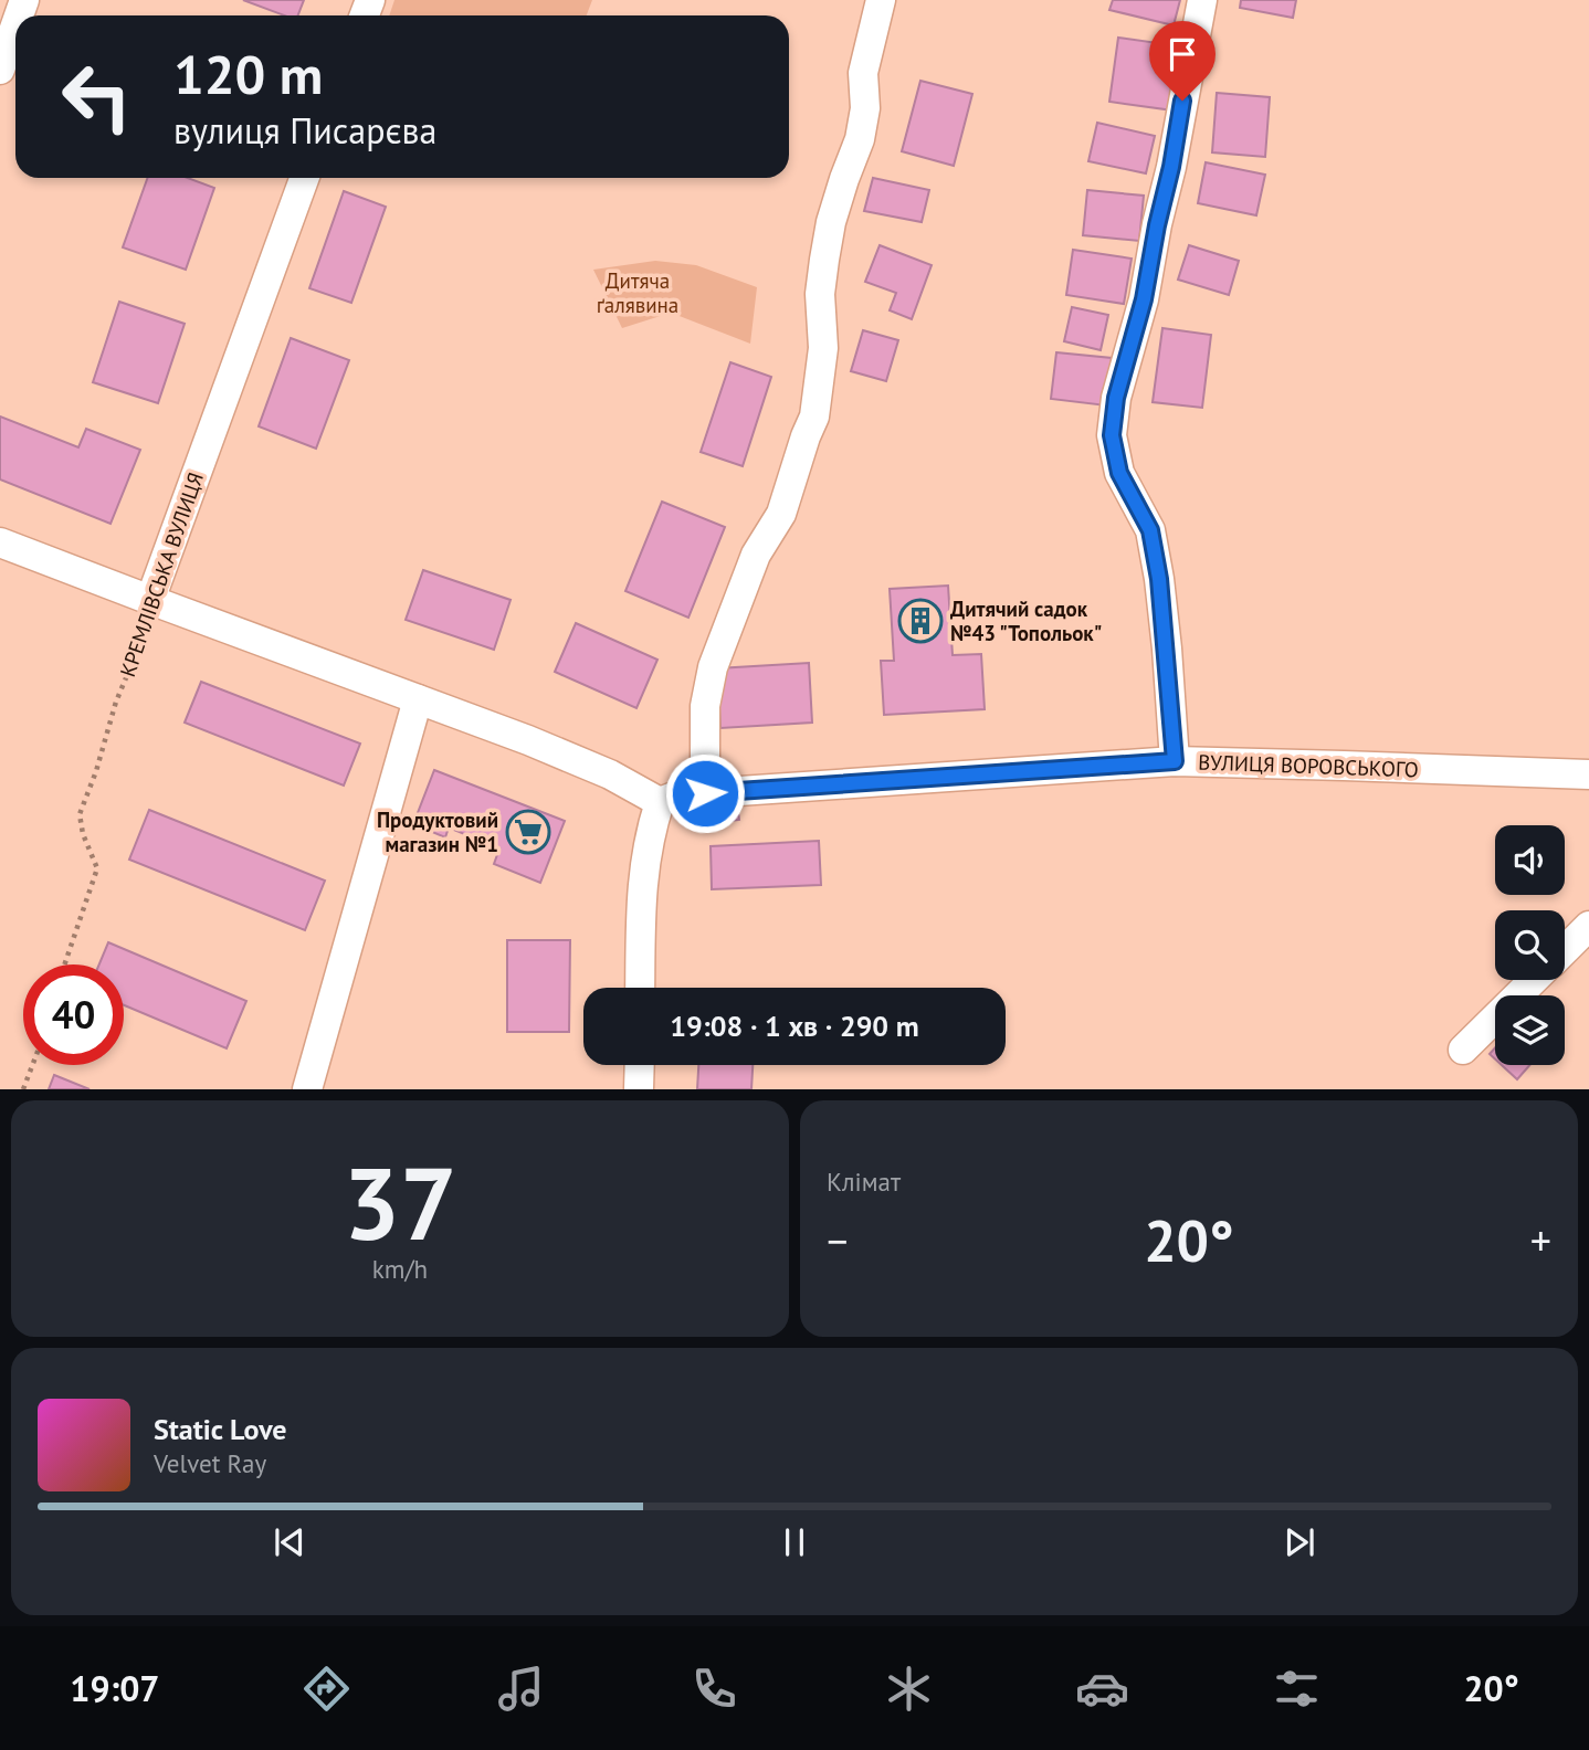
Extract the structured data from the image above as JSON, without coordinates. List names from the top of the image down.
{
  "streets": {
    "street": ["КРЕМЛІВСЬКА ВУЛИЦЯ", "ВУЛИЦЯ ВОРОВСЬКОГО"]
  },
  "parks": ["Дитяча ґалявина"],
  "places": {
    "building": ["Дитячий садок №43 \"Топольок\""],
    "supermarket": ["Продуктовий магазин №1"]
  },
  "page": {
    "turn": ["120 m", "вулиця Писарєва"],
    "limit": "40",
    "trip": "19:08 · 1 хв · 290 m",
    "tile": [
      ["37", "km/h"],
      "Клімат"
    ],
    "heat": ["−", "20°", "+"],
    "song": ["Static Love", "Velvet Ray"],
    "tabs": ["19:07", "20°"]
  }
}
